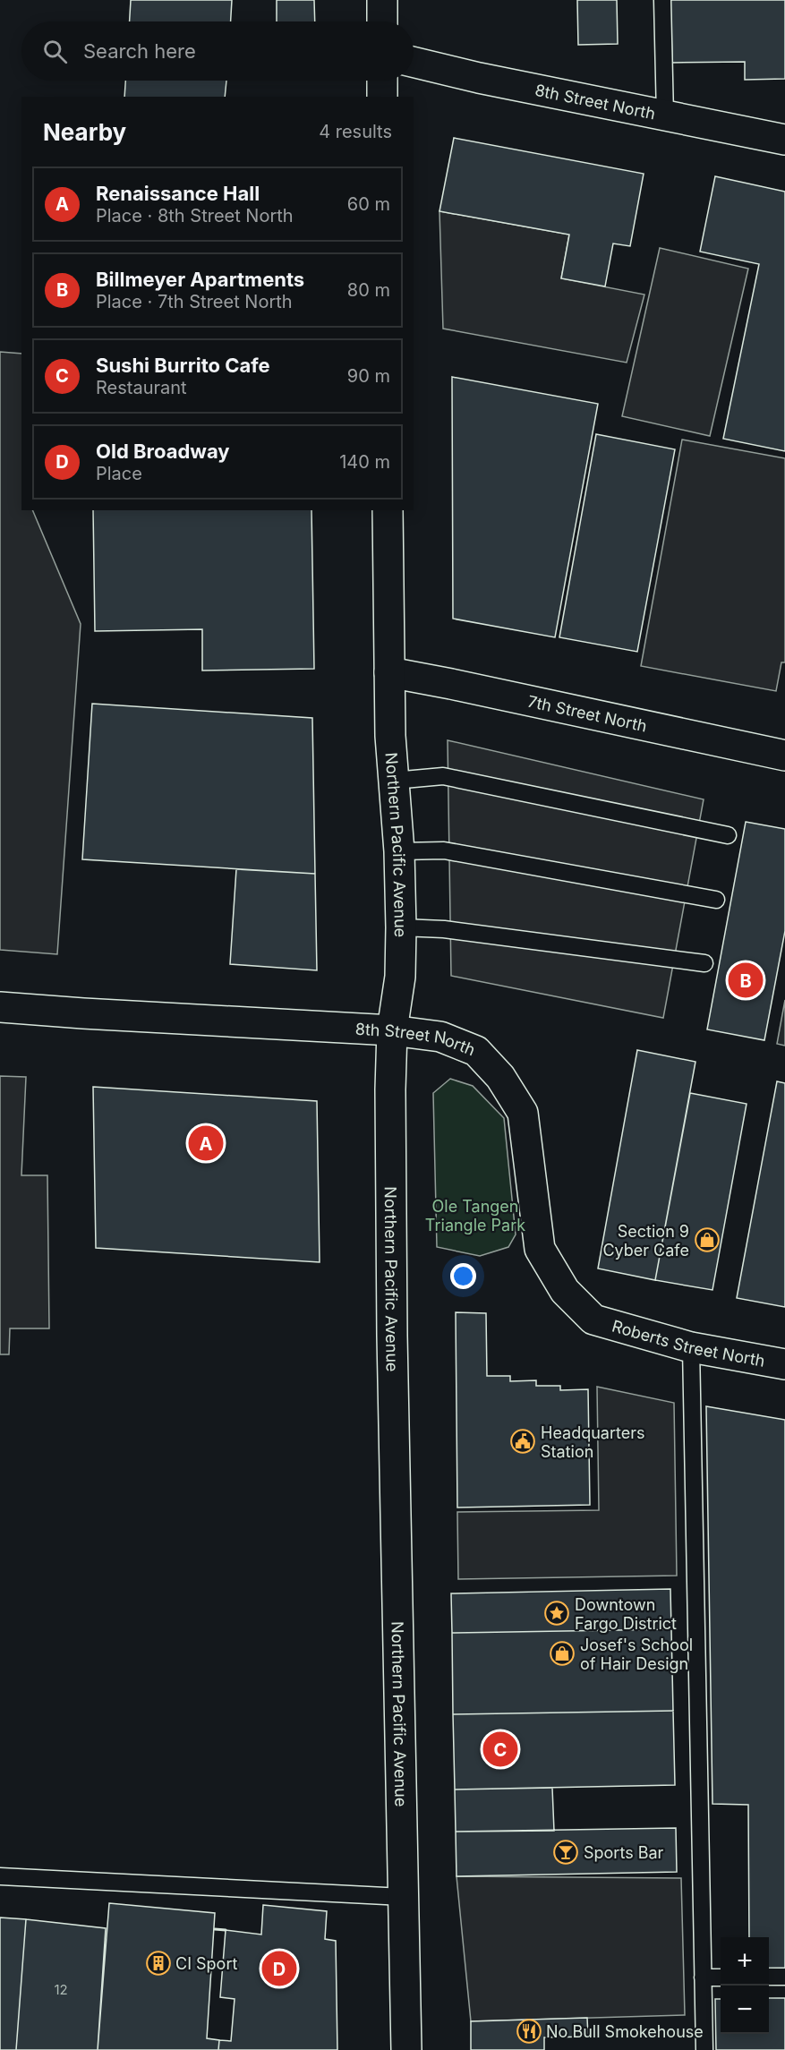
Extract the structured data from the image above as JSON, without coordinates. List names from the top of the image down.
{
  "streets": {
    "street": [
      "8th Street North",
      "7th Street North",
      "Northern Pacific Avenue",
      "Roberts Street North"
    ]
  },
  "crossings": [
    ["8th Street North", "Northern Pacific Avenue"],
    ["8th Street North", "Roberts Street North"],
    ["7th Street North", "Northern Pacific Avenue"]
  ],
  "parks": ["Ole Tangen Triangle Park"],
  "places": {
    "shop": ["Section 9 Cyber Cafe", "Josef's School of Hair Design"],
    "public building": ["Headquarters Station"],
    "place": ["Downtown Fargo District"],
    "bar": ["Sports Bar"],
    "building": ["CI Sport"],
    "restaurant": ["No Bull Smokehouse"]
  },
  "house_numbers": ["12"],
  "page": {
    "search": "Search here",
    "heading": ["Nearby", "4 results"],
    "list": [
      {
        "mark": "A",
        "name": "Renaissance Hall",
        "note": "Place · 8th Street North",
        "value": "60 m"
      },
      {
        "mark": "B",
        "name": "Billmeyer Apartments",
        "note": "Place · 7th Street North",
        "value": "80 m"
      },
      {
        "mark": "C",
        "name": "Sushi Burrito Cafe",
        "note": "Restaurant",
        "value": "90 m"
      },
      {
        "mark": "D",
        "name": "Old Broadway",
        "note": "Place",
        "value": "140 m"
      }
    ],
    "pins": [
      "B",
      "A",
      "C",
      "D"
    ],
    "map_buttons": ["+", "−"]
  }
}
